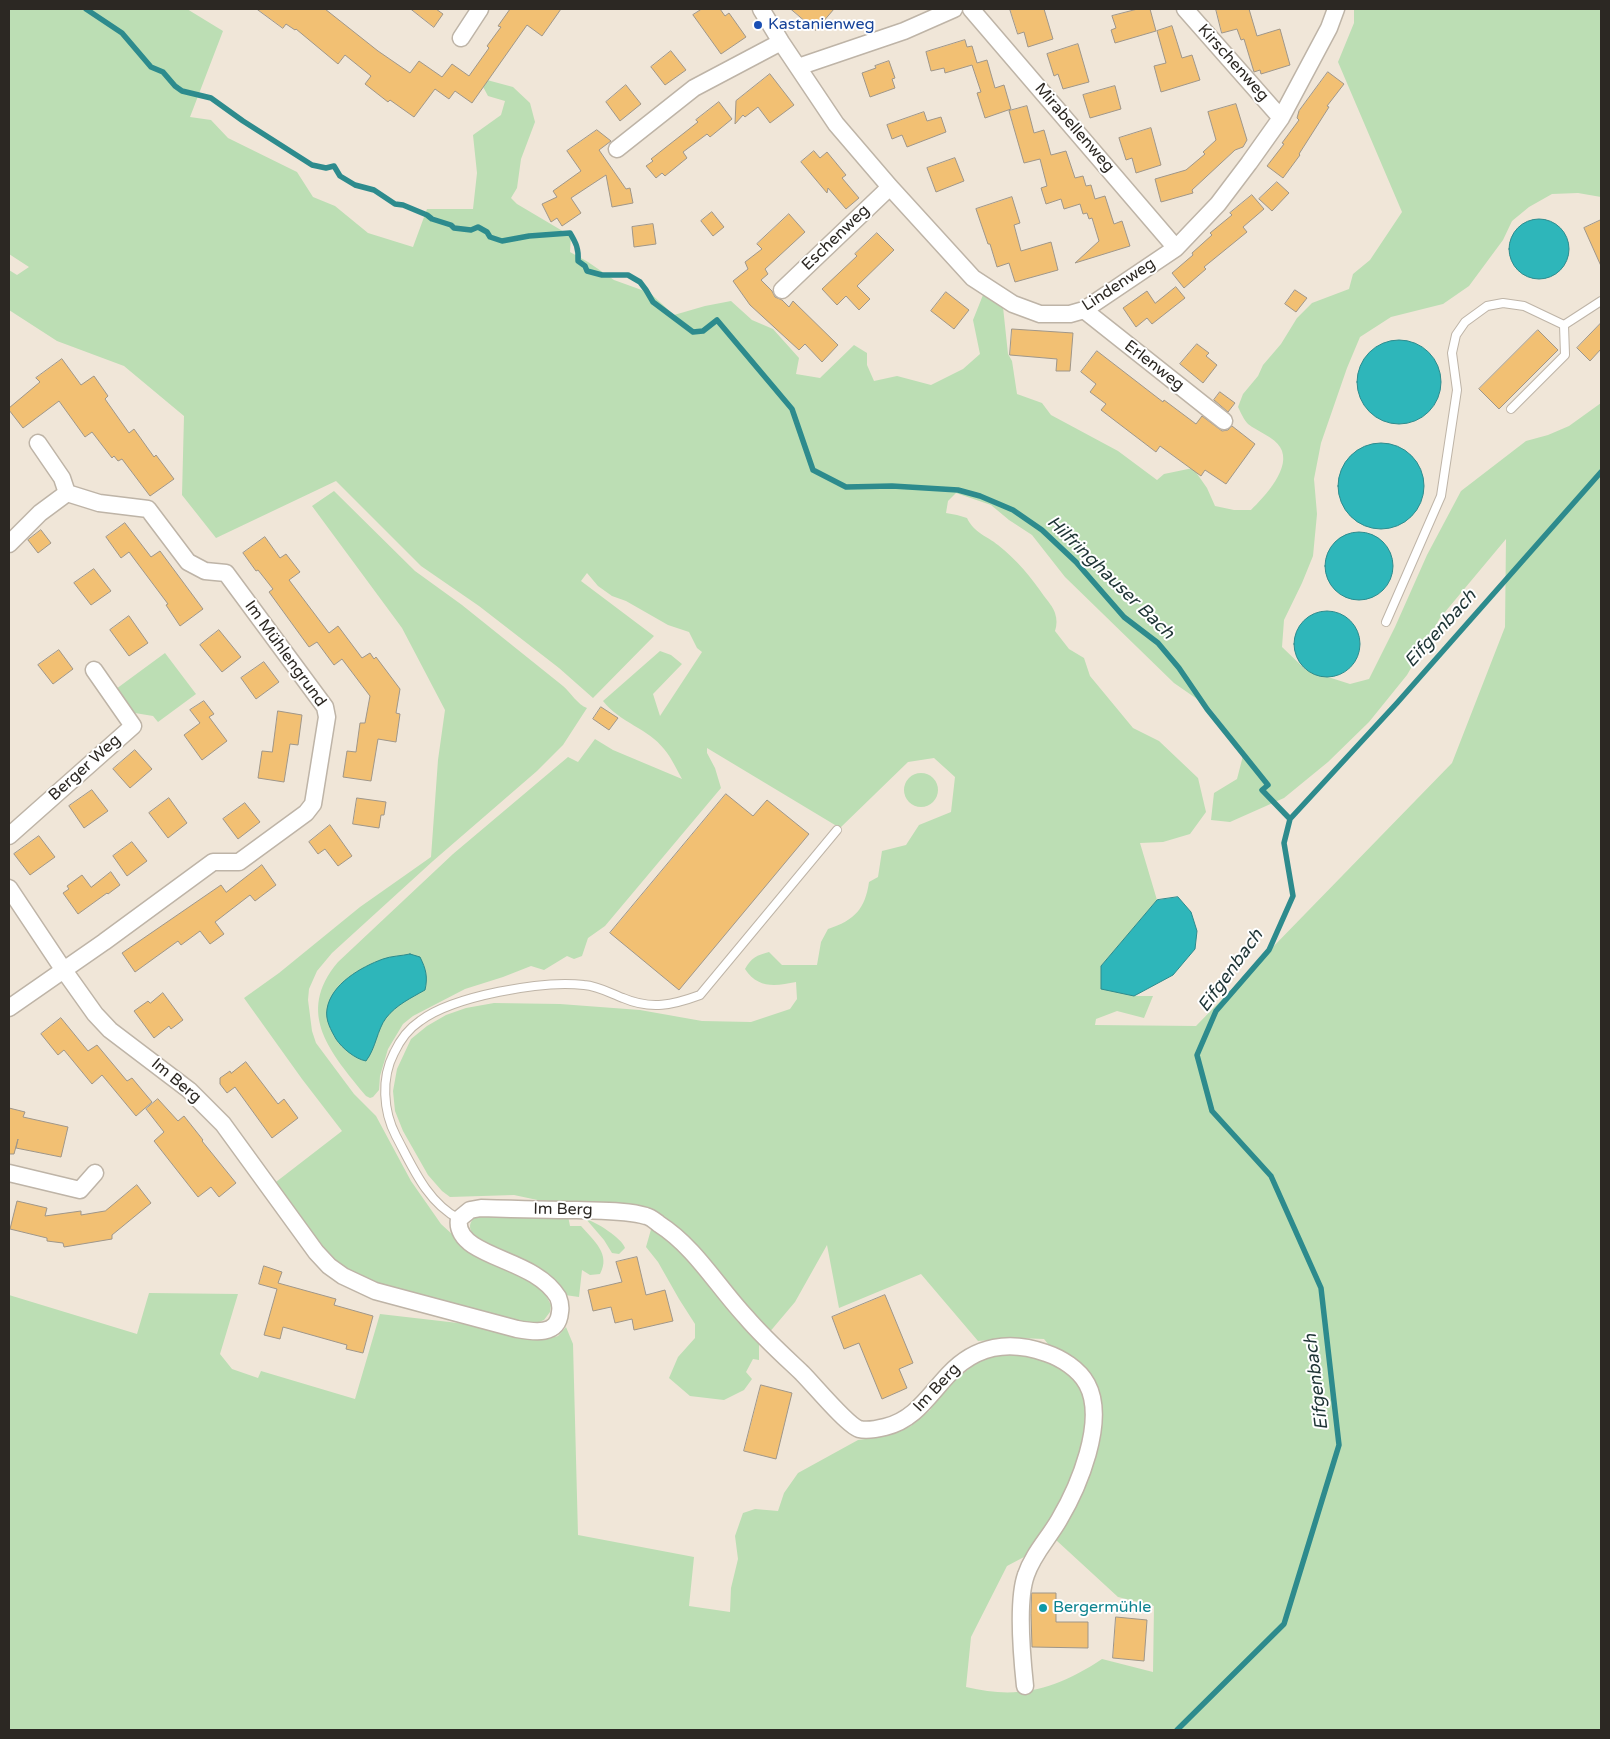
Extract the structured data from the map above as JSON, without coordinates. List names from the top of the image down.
{
  "streets": {
    "street": [
      "Kirschenweg",
      "Mirabellenweg",
      "Eschenweg",
      "Lindenweg",
      "Erlenweg",
      "Im Mühlengrund",
      "Berger Weg",
      "Im Berg"
    ]
  },
  "crossings": [
    ["Kirschenweg", "Lindenweg"],
    ["Mirabellenweg", "Lindenweg"],
    ["Eschenweg", "Lindenweg"],
    ["Lindenweg", "Erlenweg"],
    ["Im Mühlengrund", "Im Berg"]
  ],
  "water": ["Hilfringhauser Bach", "Eifgenbach"],
  "places": ["Kastanienweg", "Bergermühle"]
}
